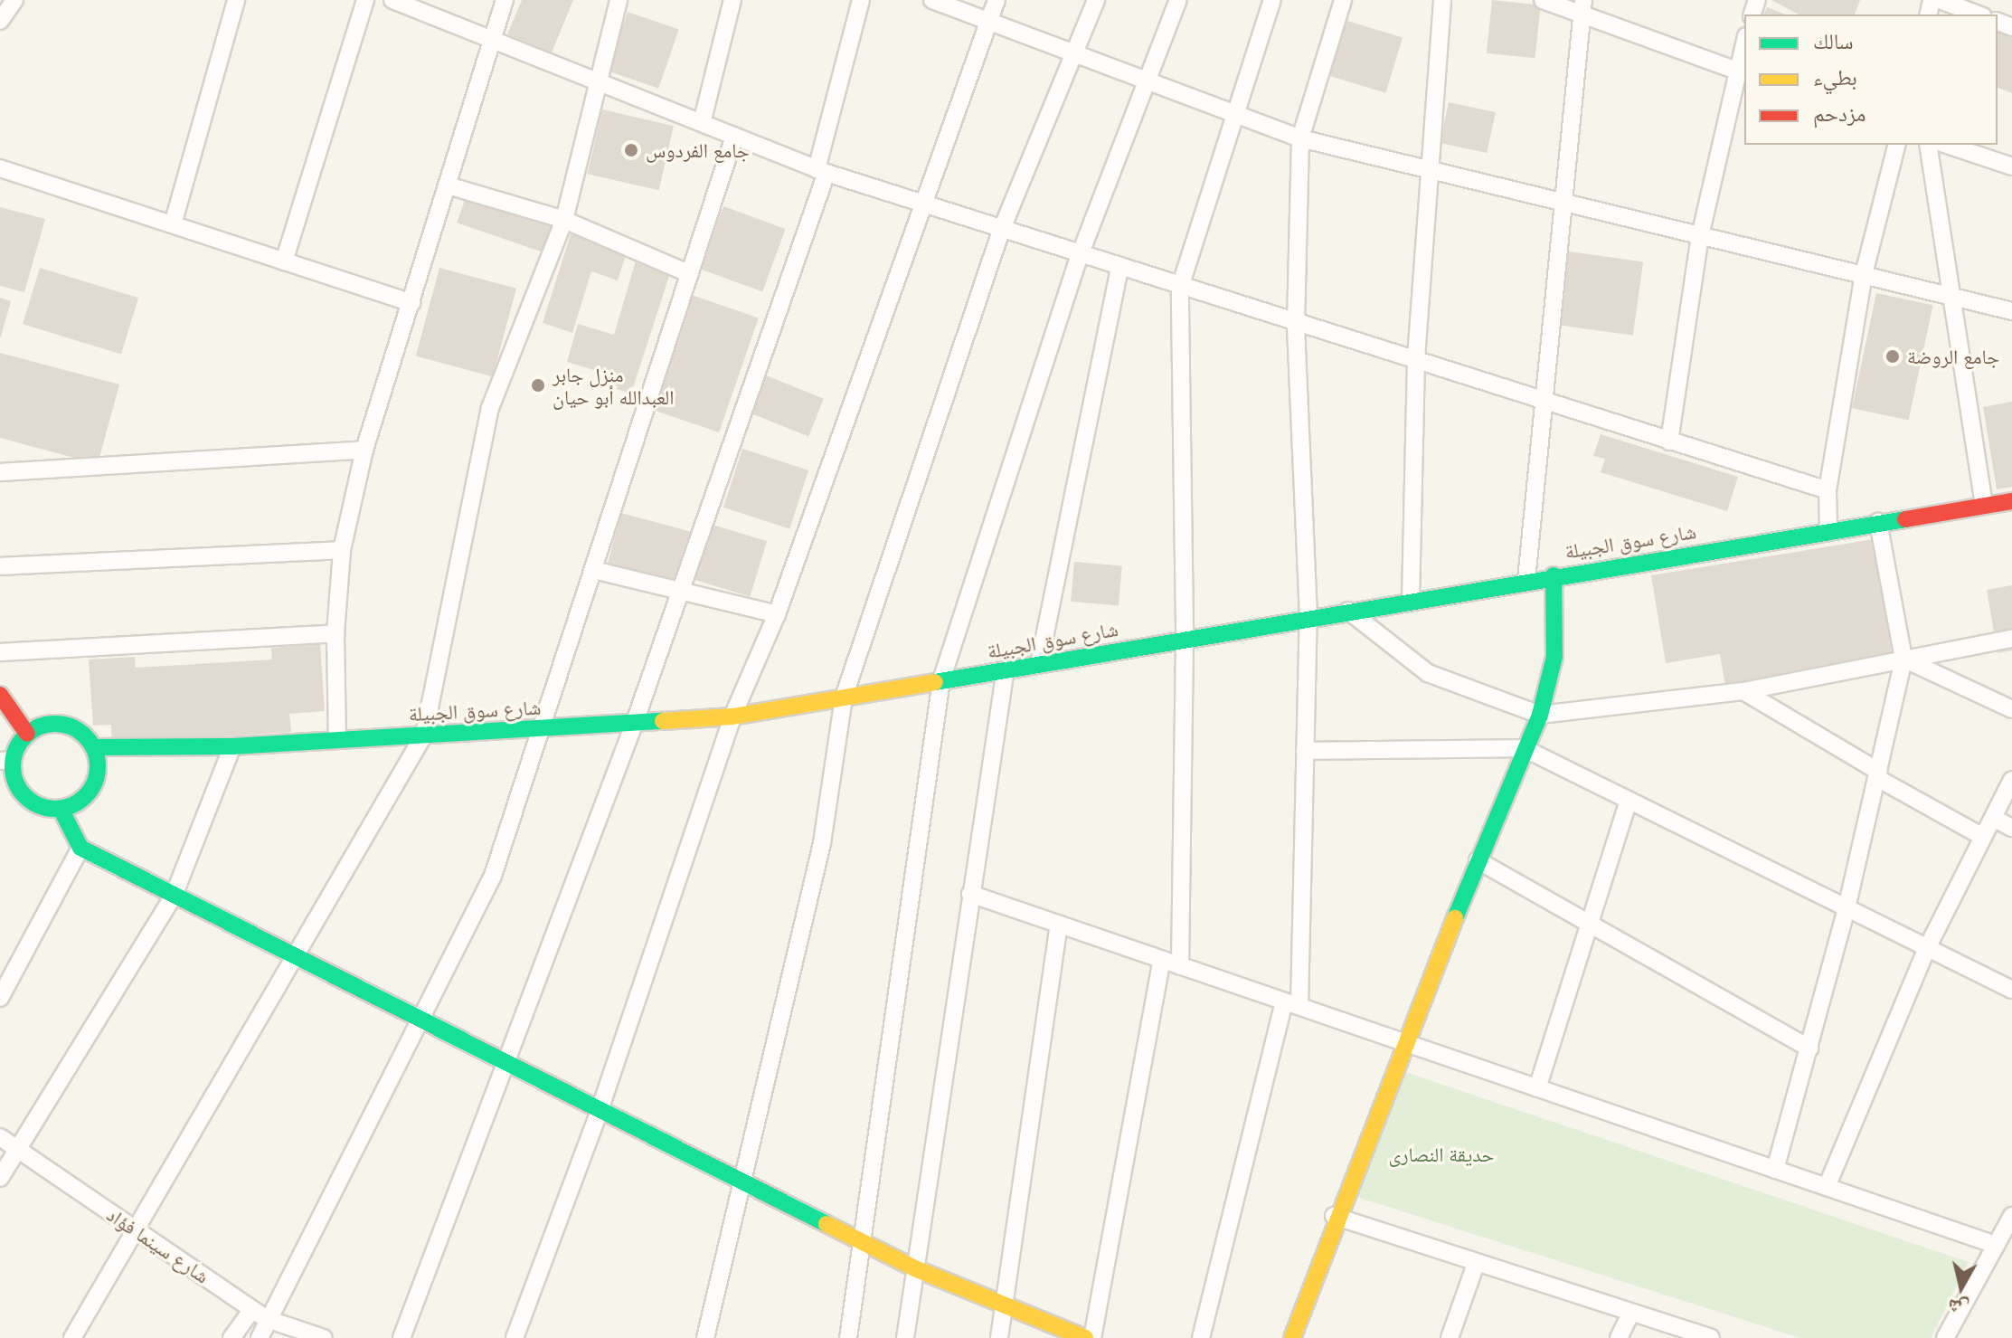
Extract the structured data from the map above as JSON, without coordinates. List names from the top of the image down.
{
  "streets": {
    "street": ["شارع سوق الجبيلة", "شارع سينما فؤاد"]
  },
  "parks": ["حديقة النصارى"],
  "places": ["جامع الفردوس", "جامع الروضة", "منزل جابر العبدالله أبو حيان"],
  "legend": ["سالك", "بطيء", "مزدحم"],
  "north": "bottom"
}
